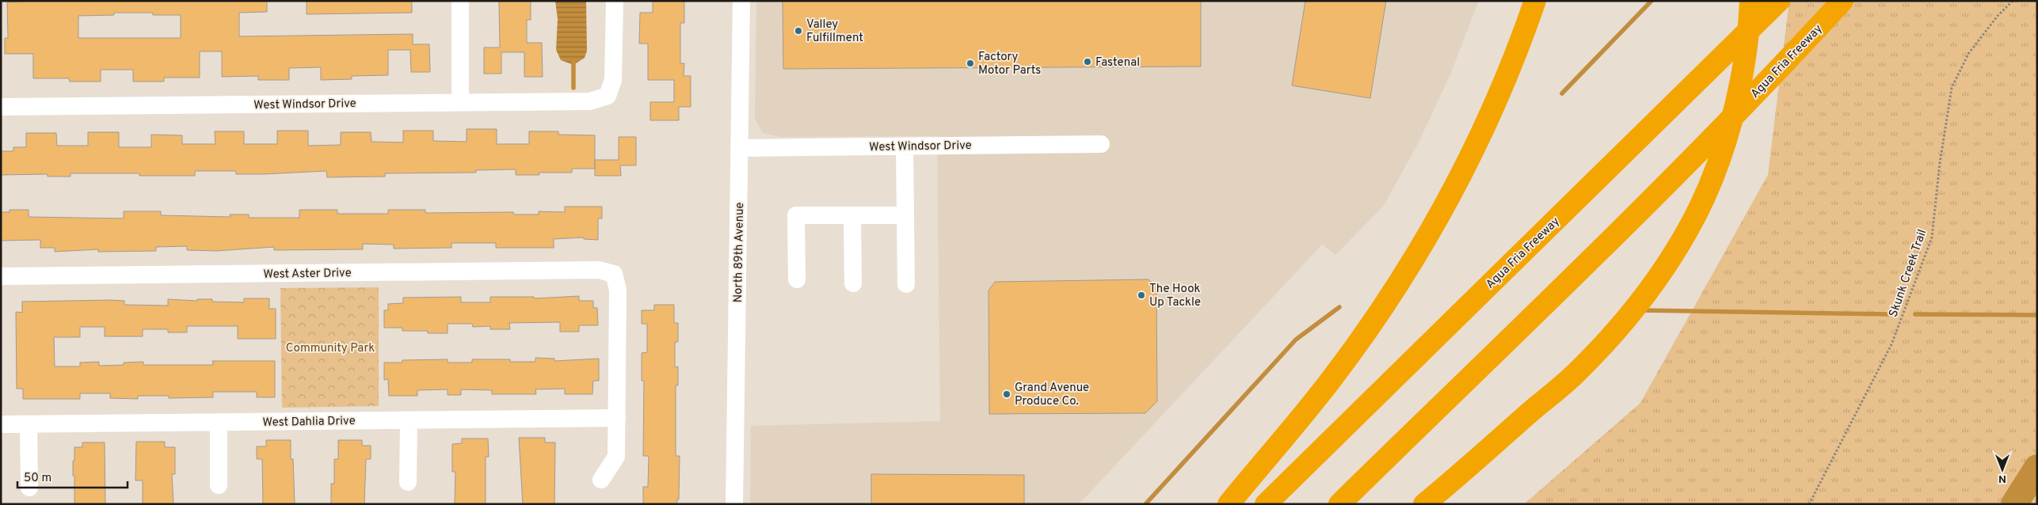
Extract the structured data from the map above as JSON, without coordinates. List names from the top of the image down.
{
  "streets": {
    "highway": ["Agua Fria Freeway"],
    "street": [
      "West Windsor Drive",
      "North 89th Avenue",
      "West Aster Drive",
      "West Dahlia Drive"
    ],
    "path": ["Skunk Creek Trail"]
  },
  "crossings": [
    ["West Windsor Drive", "North 89th Avenue"],
    ["West Aster Drive", "West Dahlia Drive"]
  ],
  "parks": ["Community Park"],
  "places": [
    "Valley Fulfillment",
    "Fastenal",
    "Factory Motor Parts",
    "The Hook Up Tackle",
    "Grand Avenue Produce Co."
  ],
  "scale_bar": "50 m",
  "north": "bottom"
}
